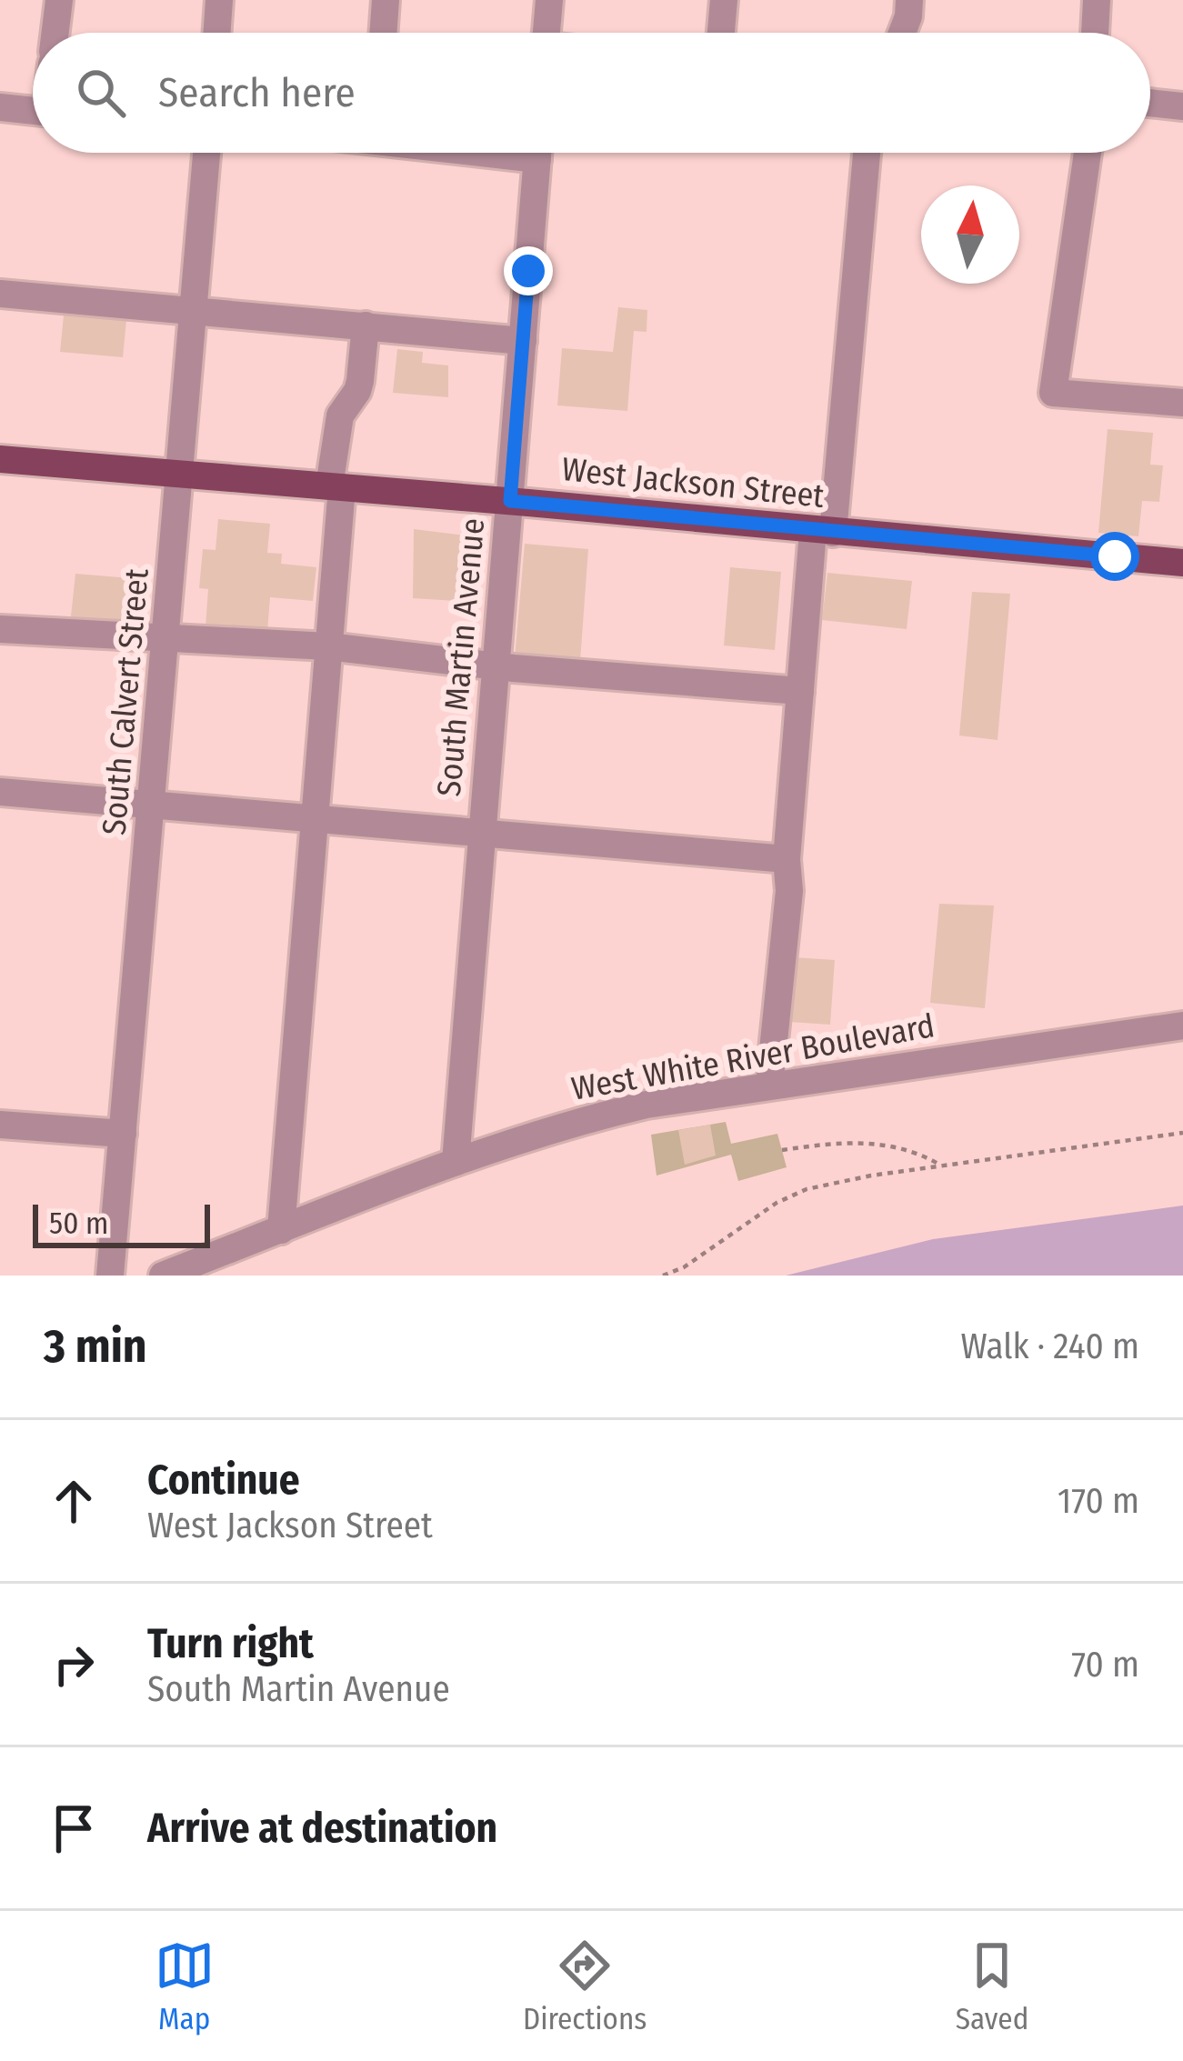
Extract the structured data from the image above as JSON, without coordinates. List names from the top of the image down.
{
  "streets": {
    "main road": ["West Jackson Street"],
    "street": ["South Martin Avenue", "South Calvert Street", "West White River Boulevard"]
  },
  "crossings": [
    ["West Jackson Street", "South Martin Avenue"],
    ["West Jackson Street", "South Calvert Street"],
    ["South Martin Avenue", "West White River Boulevard"]
  ],
  "scale_bar": "50 m",
  "north": "top",
  "page": {
    "search": "Search here",
    "scale": "50 m",
    "heading": ["3 min", "Walk · 240 m"],
    "list": [
      ["Continue", "West Jackson Street", "170 m"],
      ["Turn right", "South Martin Avenue", "70 m"],
      "Arrive at destination"
    ],
    "nav": ["Map", "Directions", "Saved"]
  }
}
